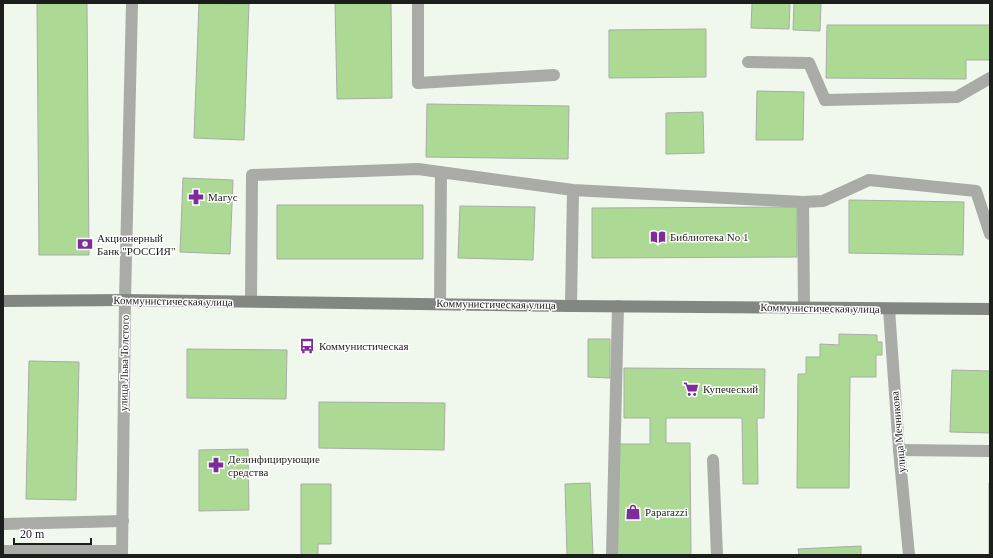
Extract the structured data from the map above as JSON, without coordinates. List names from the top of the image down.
{
  "streets": {
    "street": ["Коммунистическая улица", "улица Льва Толстого", "улица Мечникова"]
  },
  "crossings": [
    ["Коммунистическая улица", "улица Льва Толстого"],
    ["Коммунистическая улица", "улица Мечникова"]
  ],
  "places": {
    "pharmacy": ["Магус", "Дезинфицирующие средства"],
    "library": ["Библиотека No 1"],
    "bank": ["Акционерный Банк \"РОССИЯ\""],
    "bus stop": ["Коммунистическая"],
    "supermarket": ["Купеческий"],
    "shop": ["Paparazzi"]
  },
  "scale_bar": "20 m"
}
